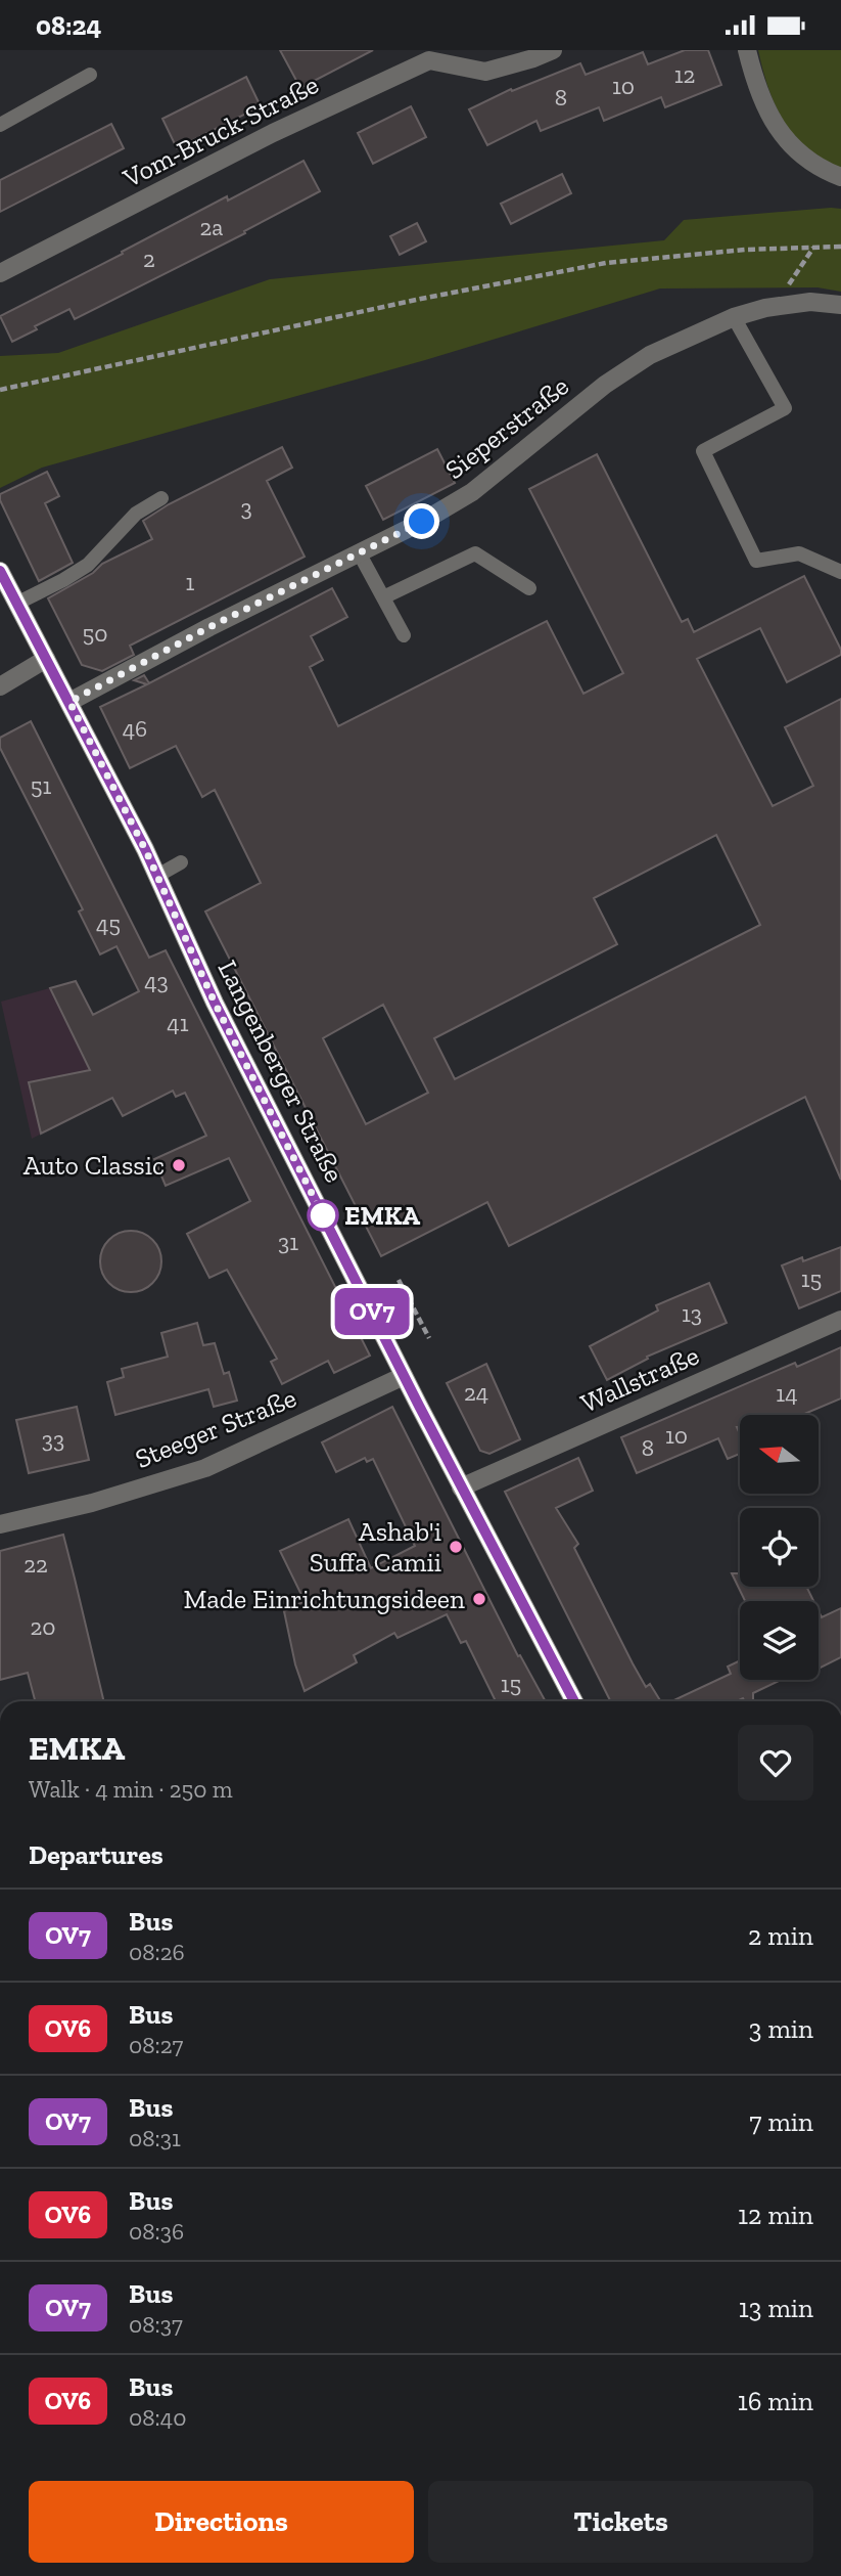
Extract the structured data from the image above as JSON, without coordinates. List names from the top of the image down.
{
  "streets": {
    "main road": ["Langenberger Straße"],
    "street": [
      "Vom-Bruck-Straße",
      "Sieperstraße",
      "Wallstraße",
      "Steeger Straße"
    ]
  },
  "crossings": [
    ["Sieperstraße", "Langenberger Straße"],
    ["Langenberger Straße", "Wallstraße"],
    ["Langenberger Straße", "Steeger Straße"]
  ],
  "places": [
    "Auto Classic",
    "EMKA",
    "Ashab'i Suffa Camii",
    "Made Einrichtungsideen"
  ],
  "lines": ["bus line OV7"],
  "house_numbers": [
    "12",
    "10",
    "8",
    "2a",
    "2",
    "3",
    "1",
    "50",
    "46",
    "51",
    "45",
    "43",
    "41",
    "31",
    "15",
    "13",
    "24",
    "14",
    "10",
    "33",
    "8",
    "22",
    "20",
    "15"
  ],
  "north": "left",
  "page": {
    "status": "08:24",
    "on_map": "OV7",
    "heading": [
      ["EMKA", "Walk · 4 min · 250 m"],
      "Departures"
    ],
    "list": [
      {
        "mark": "OV7",
        "name": "Bus",
        "note": "08:26",
        "value": "2 min"
      },
      {
        "mark": "OV6",
        "name": "Bus",
        "note": "08:27",
        "value": "3 min"
      },
      {
        "mark": "OV7",
        "name": "Bus",
        "note": "08:31",
        "value": "7 min"
      },
      {
        "mark": "OV6",
        "name": "Bus",
        "note": "08:36",
        "value": "12 min"
      },
      {
        "mark": "OV7",
        "name": "Bus",
        "note": "08:37",
        "value": "13 min"
      },
      {
        "mark": "OV6",
        "name": "Bus",
        "note": "08:40",
        "value": "16 min"
      }
    ],
    "buttons": ["Directions", "Tickets"]
  }
}
